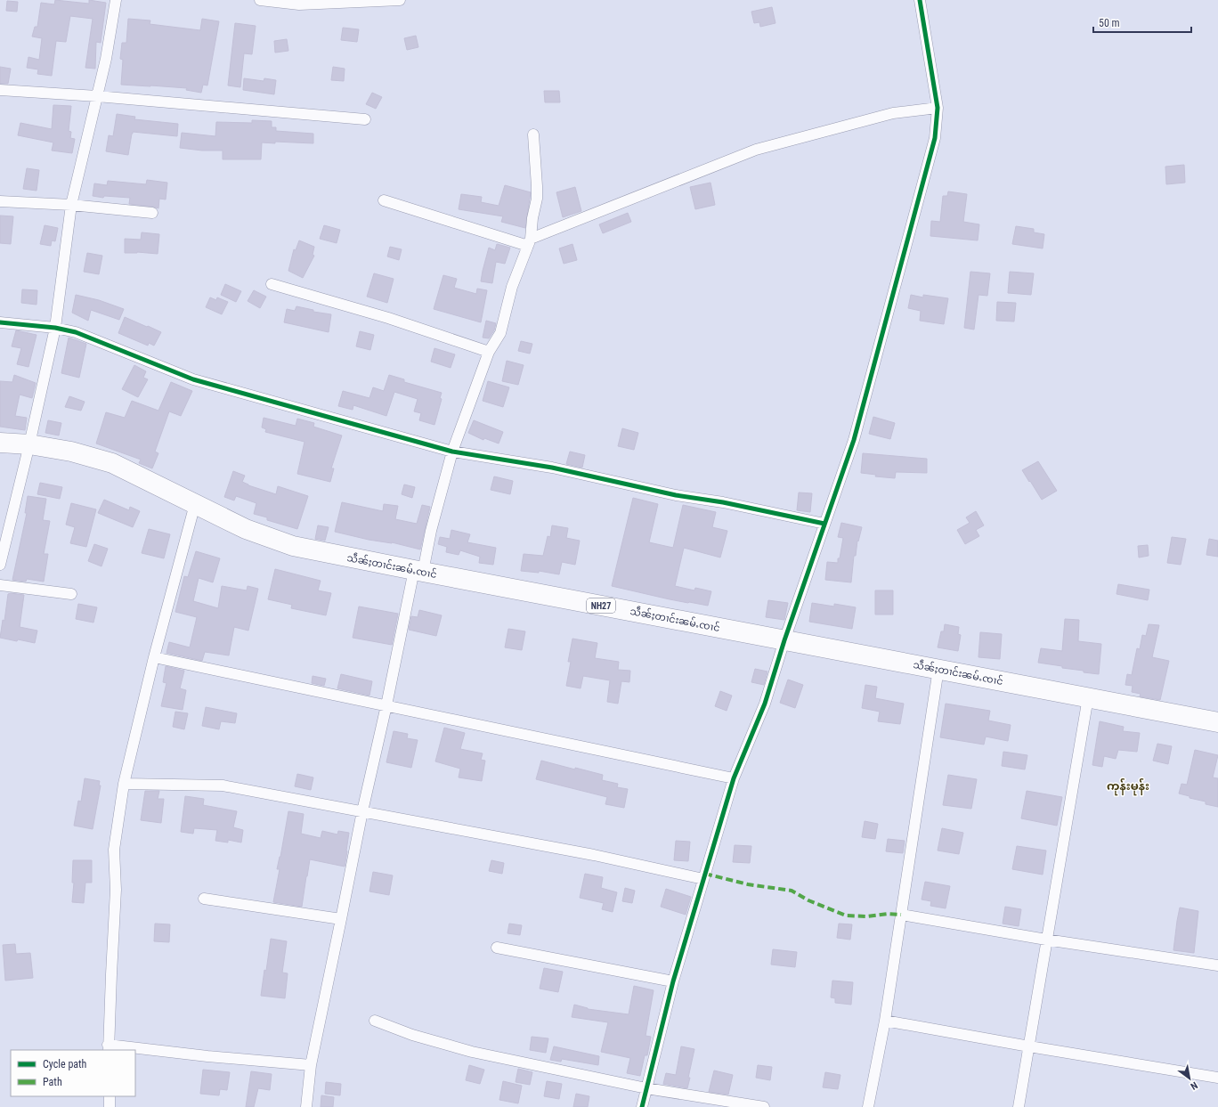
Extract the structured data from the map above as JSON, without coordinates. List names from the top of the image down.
{
  "streets": {
    "highway": ["သဵၼ်ႈတၢင်းၼမ်ႉၸၢင်", "NH27"]
  },
  "districts": ["ကုန်းမုန်း"],
  "legend": ["Cycle path", "Path"],
  "scale_bar": "50 m",
  "north": "bottom right"
}
